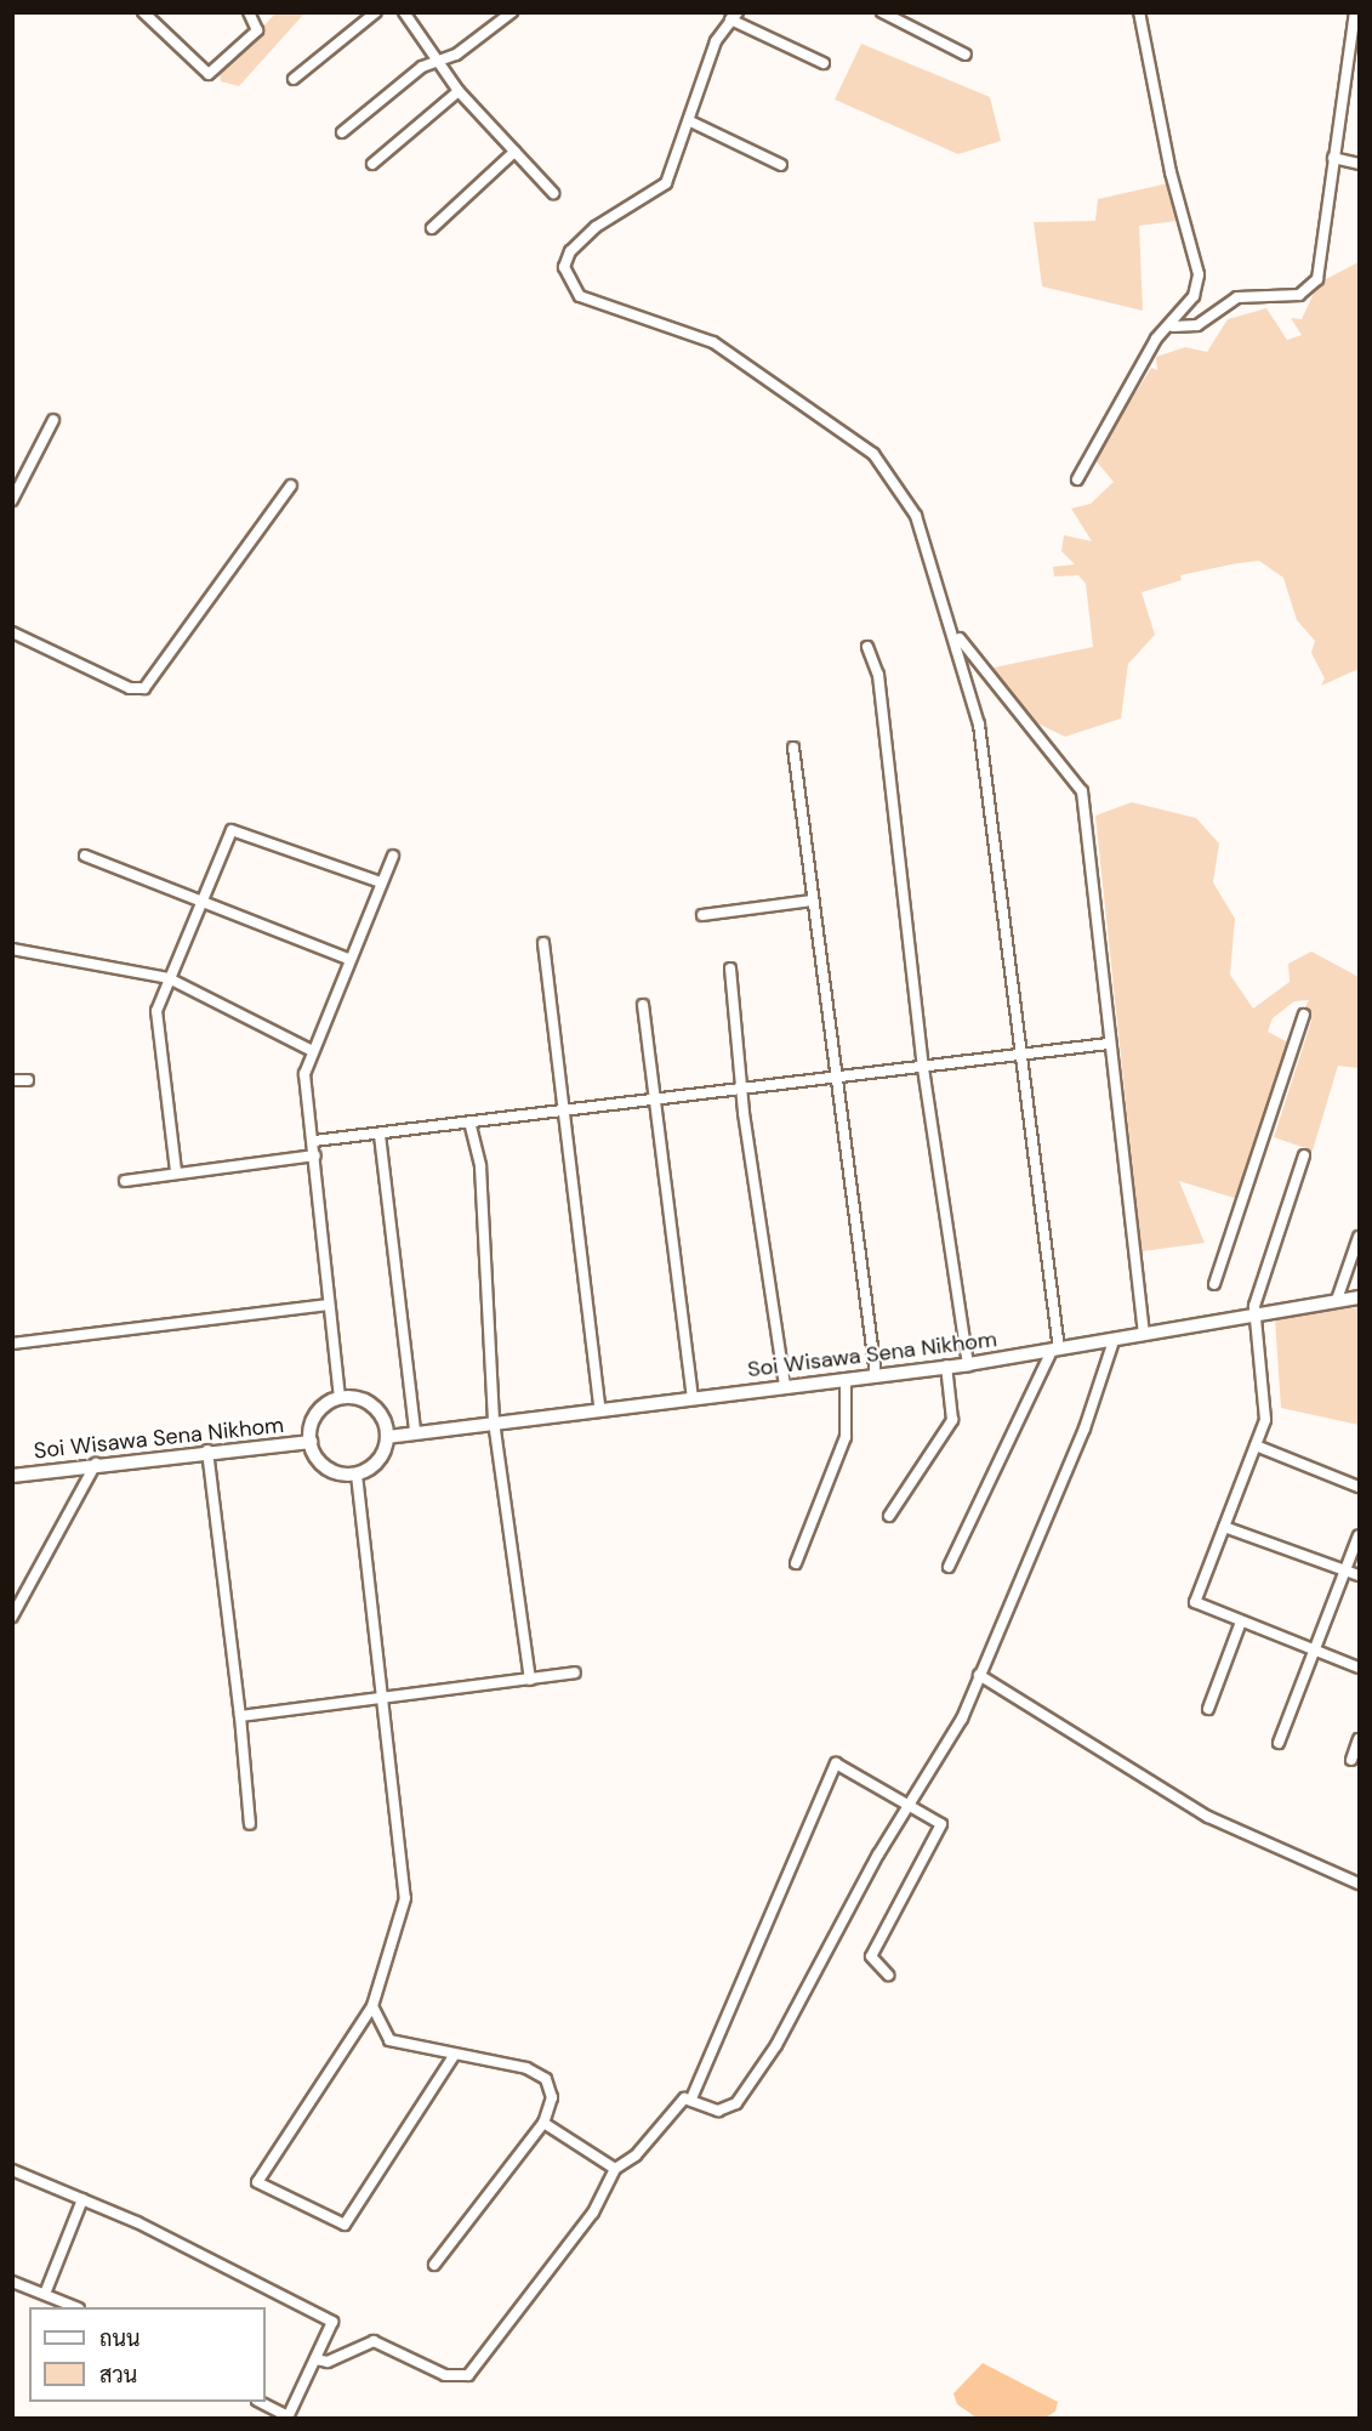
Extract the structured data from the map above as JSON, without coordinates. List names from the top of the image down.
{
  "streets": {
    "street": ["Soi Wisawa Sena Nikhom"]
  },
  "legend": ["ถนน", "สวน"]
}
